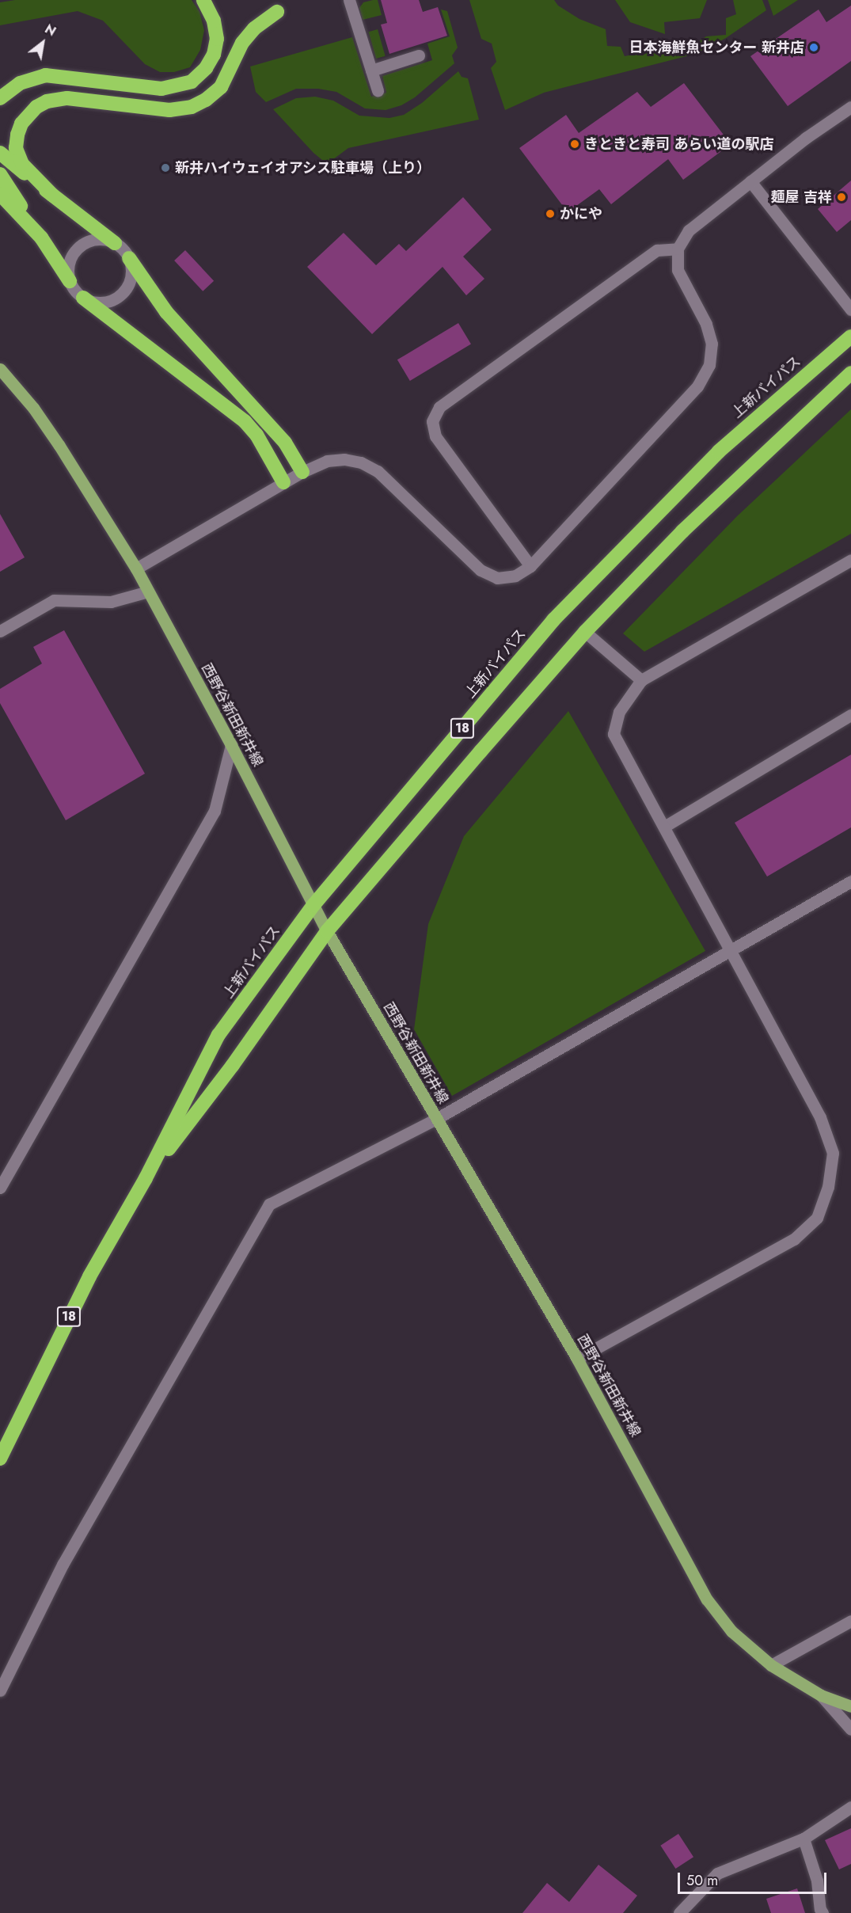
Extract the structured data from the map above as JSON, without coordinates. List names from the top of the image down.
{
  "streets": {
    "highway": ["上新バイパス", "18"],
    "main road": ["西野谷新田新井線"]
  },
  "crossings": [
    ["上新バイパス", "西野谷新田新井線"]
  ],
  "places": [
    "日本海鮮魚センター 新井店",
    "きときと寿司 あらい道の駅店",
    "新井ハイウェイオアシス駐車場（上り）",
    "麺屋 吉祥",
    "かにや"
  ],
  "scale_bar": "50 m",
  "north": "top right"
}
